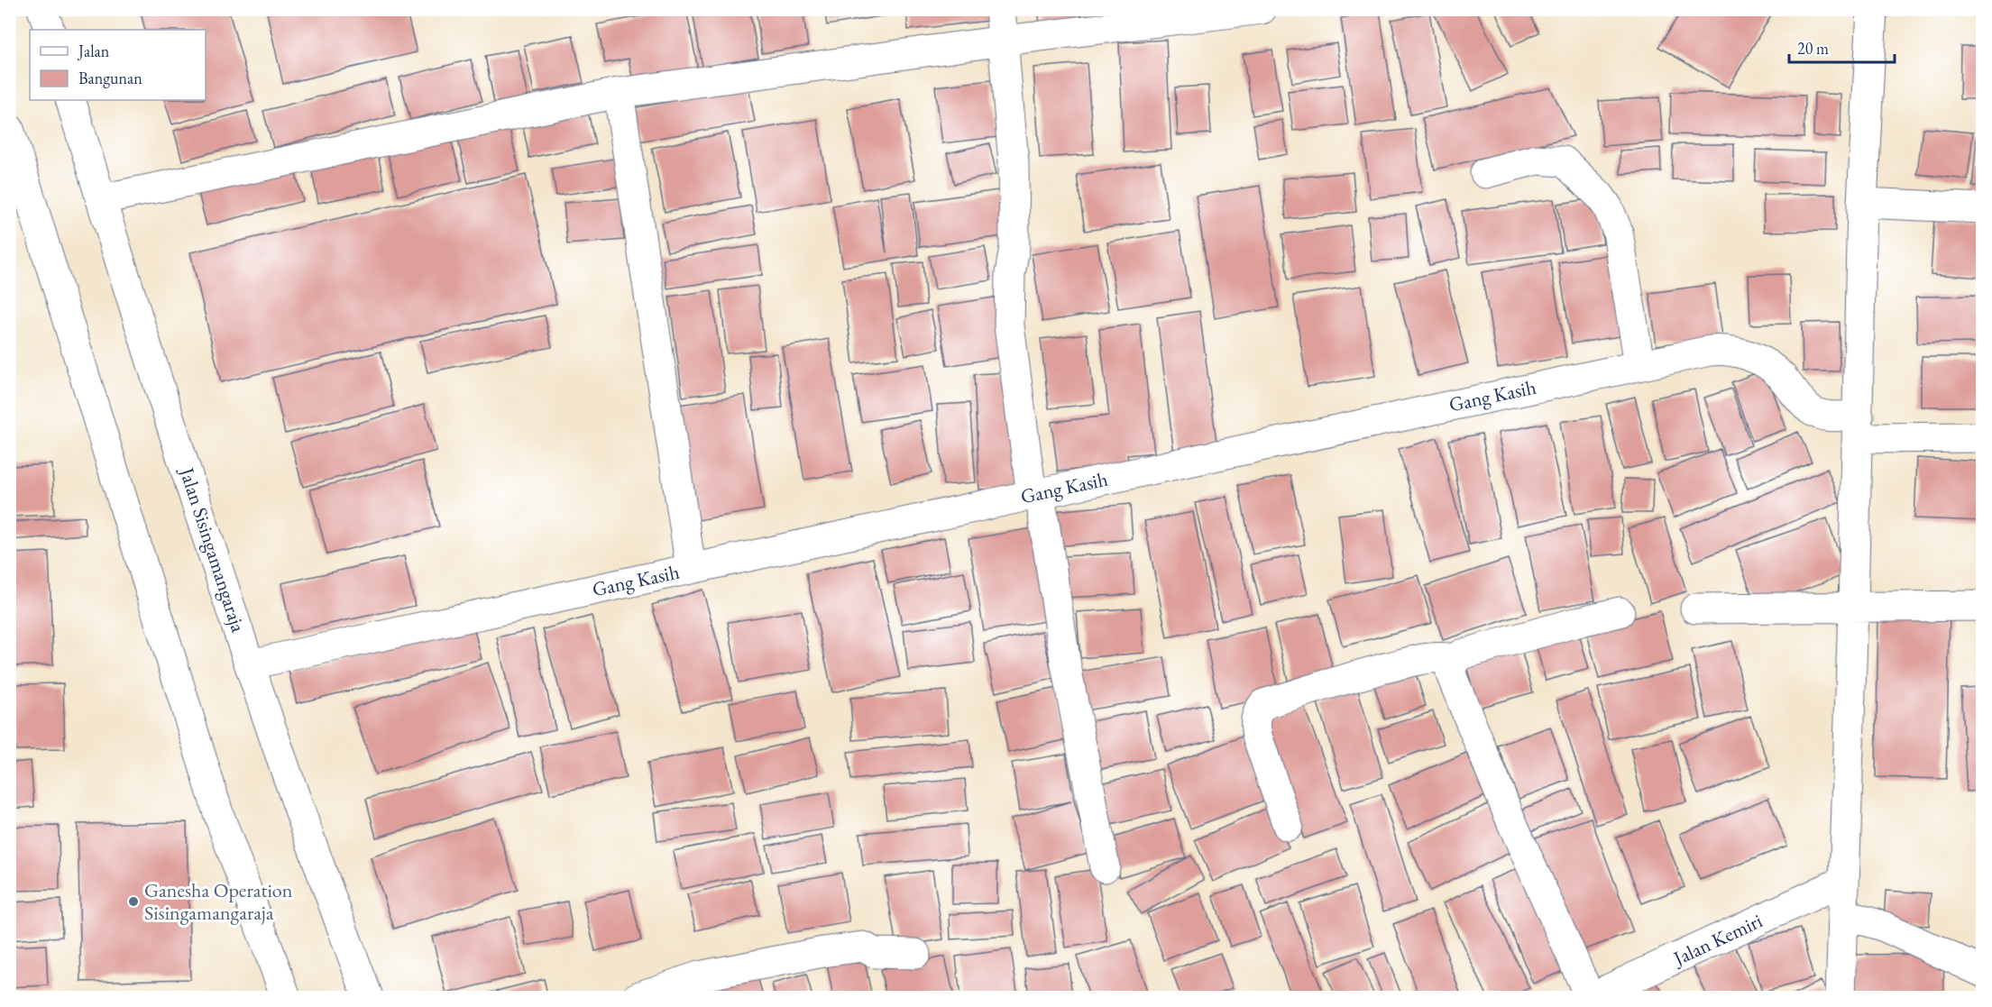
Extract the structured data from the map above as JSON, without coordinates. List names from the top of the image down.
{
  "streets": {
    "street": ["Gang Kasih", "Jalan Sisingamangaraja", "Jalan Kemiri"]
  },
  "crossings": [
    ["Gang Kasih", "Jalan Sisingamangaraja"]
  ],
  "places": ["Ganesha Operation Sisingamangaraja"],
  "legend": ["Jalan", "Bangunan"],
  "scale_bar": "20 m"
}
